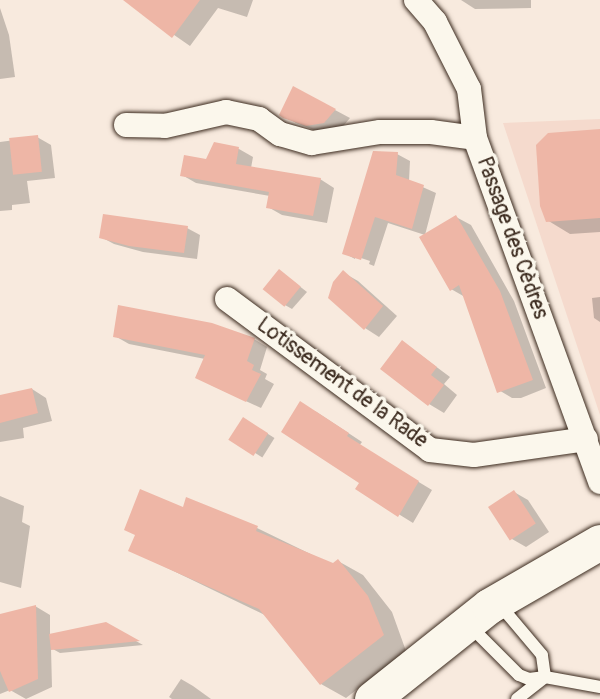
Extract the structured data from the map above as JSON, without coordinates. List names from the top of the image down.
{
  "streets": {
    "street": ["Passage des Cèdres", "Lotissement de la Rade"]
  },
  "crossings": [
    ["Passage des Cèdres", "Lotissement de la Rade"]
  ]
}
